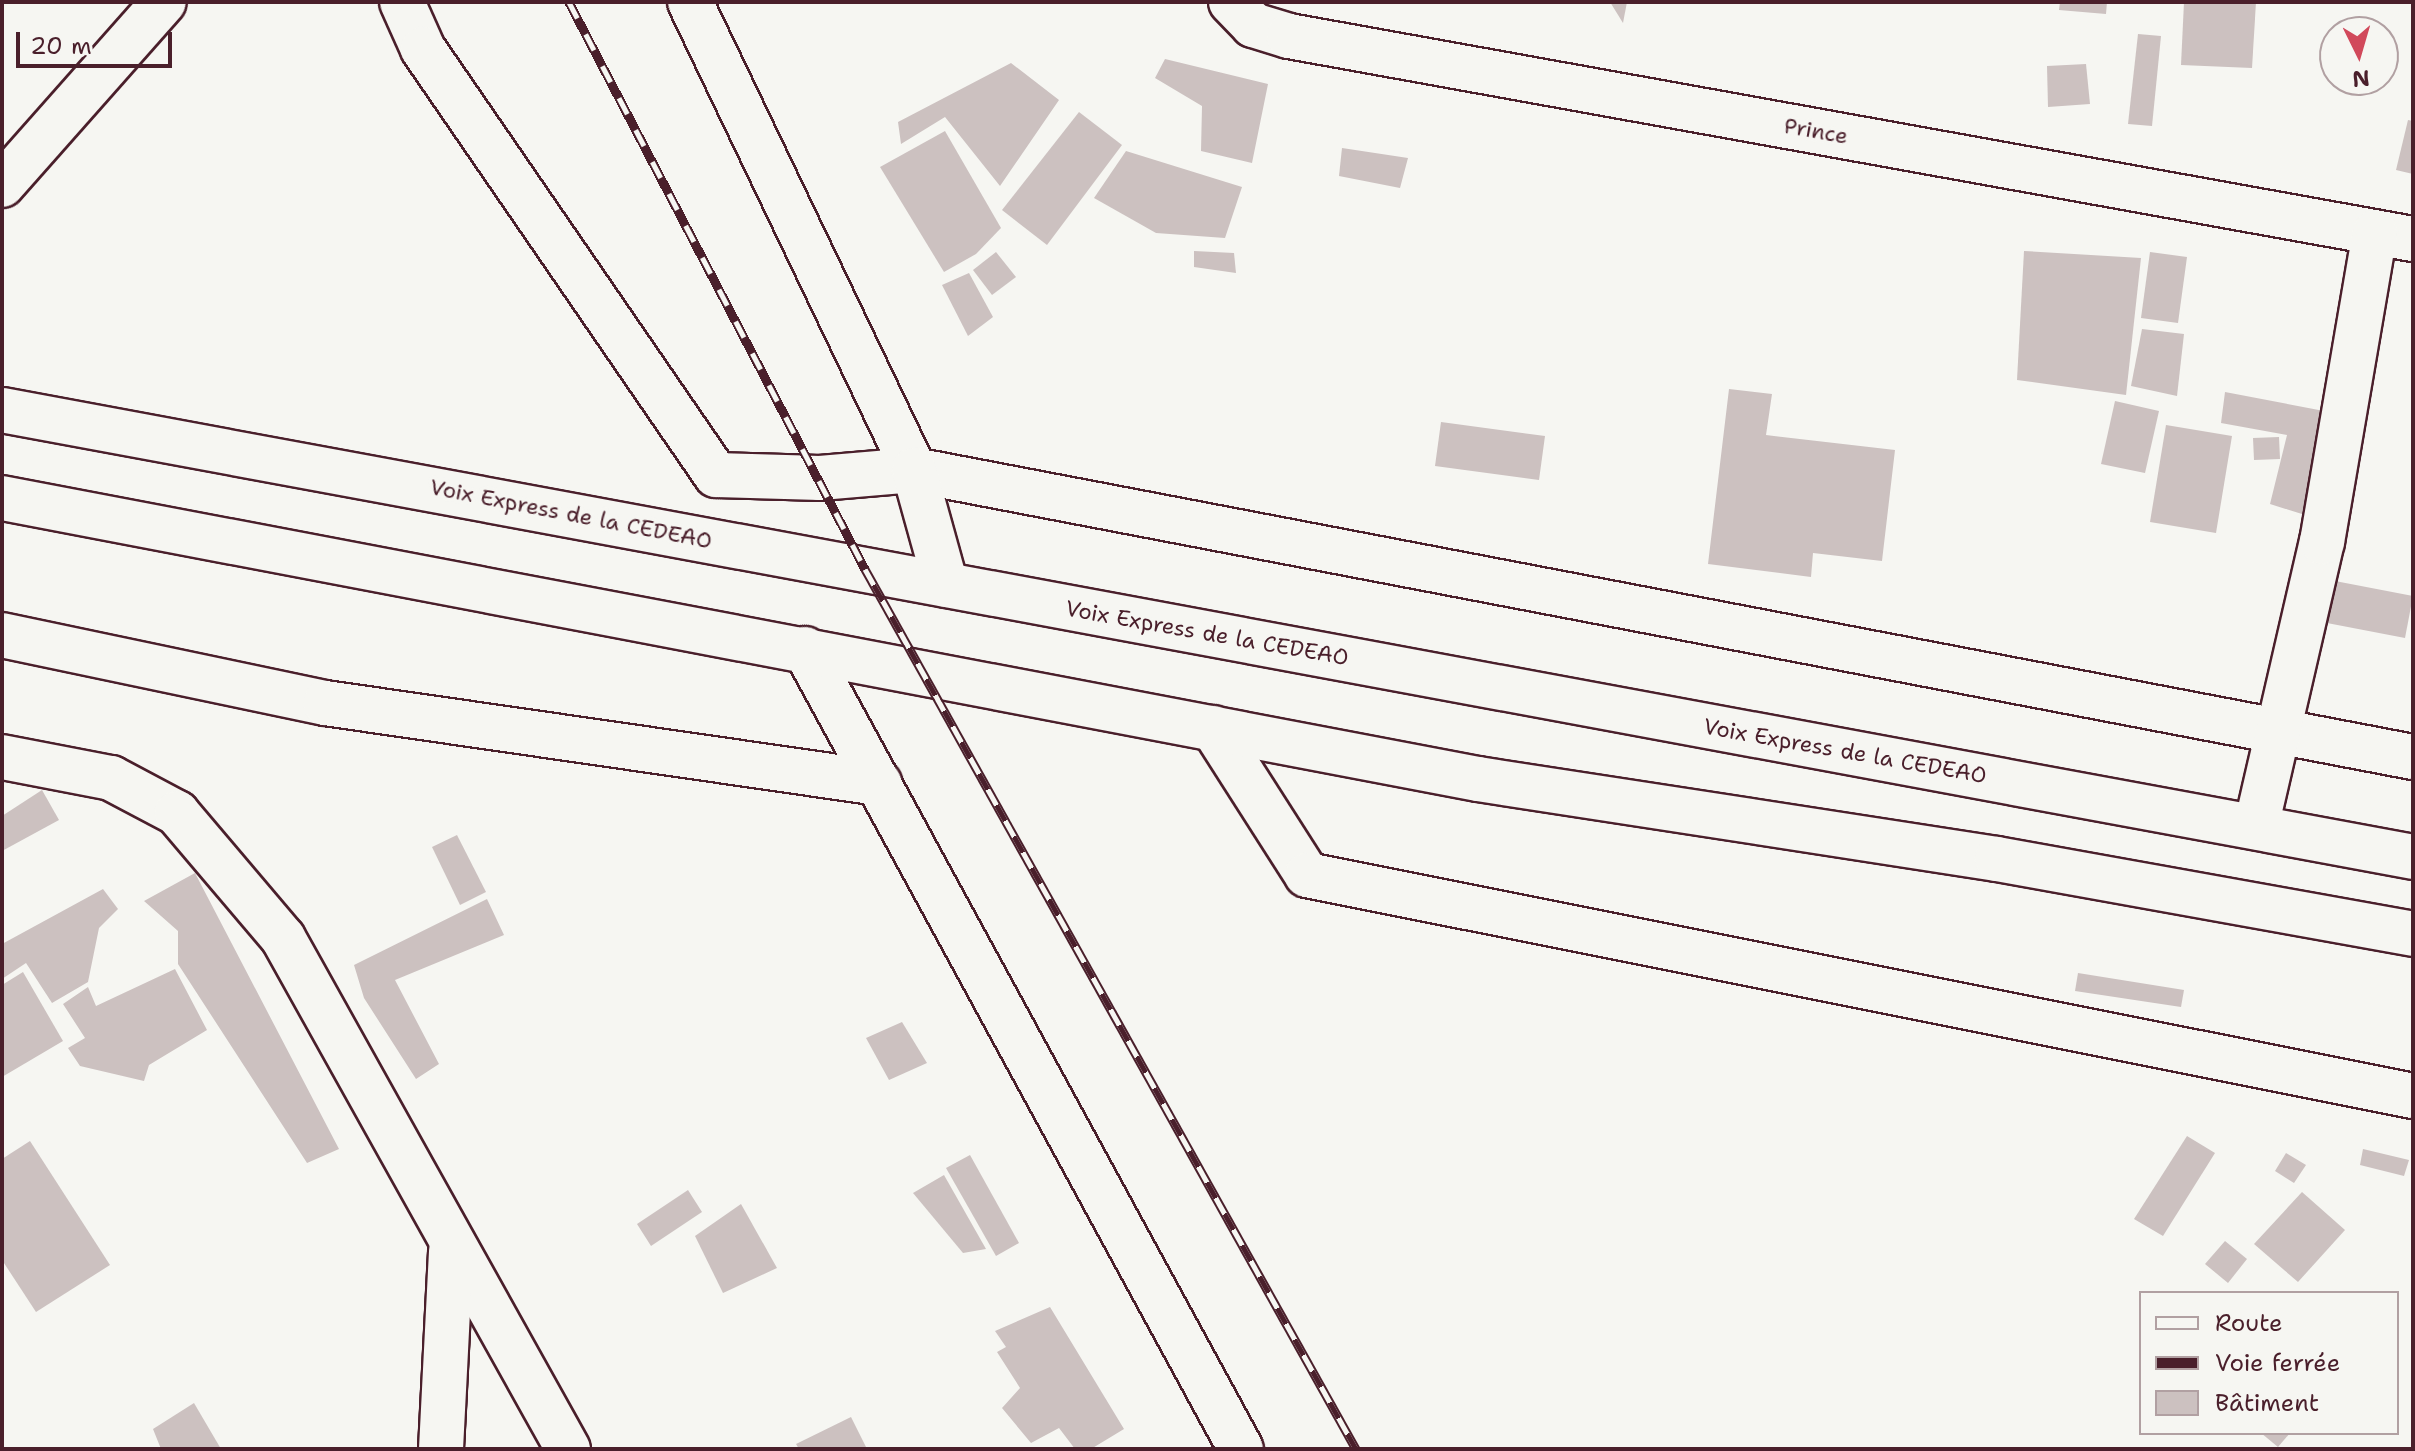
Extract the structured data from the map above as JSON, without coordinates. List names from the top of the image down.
{
  "streets": {
    "street": ["Prince", "Voix Express de la CEDEAO"]
  },
  "legend": ["Route", "Voie ferrée", "Bâtiment"],
  "scale_bar": "20 m",
  "north": "bottom"
}
